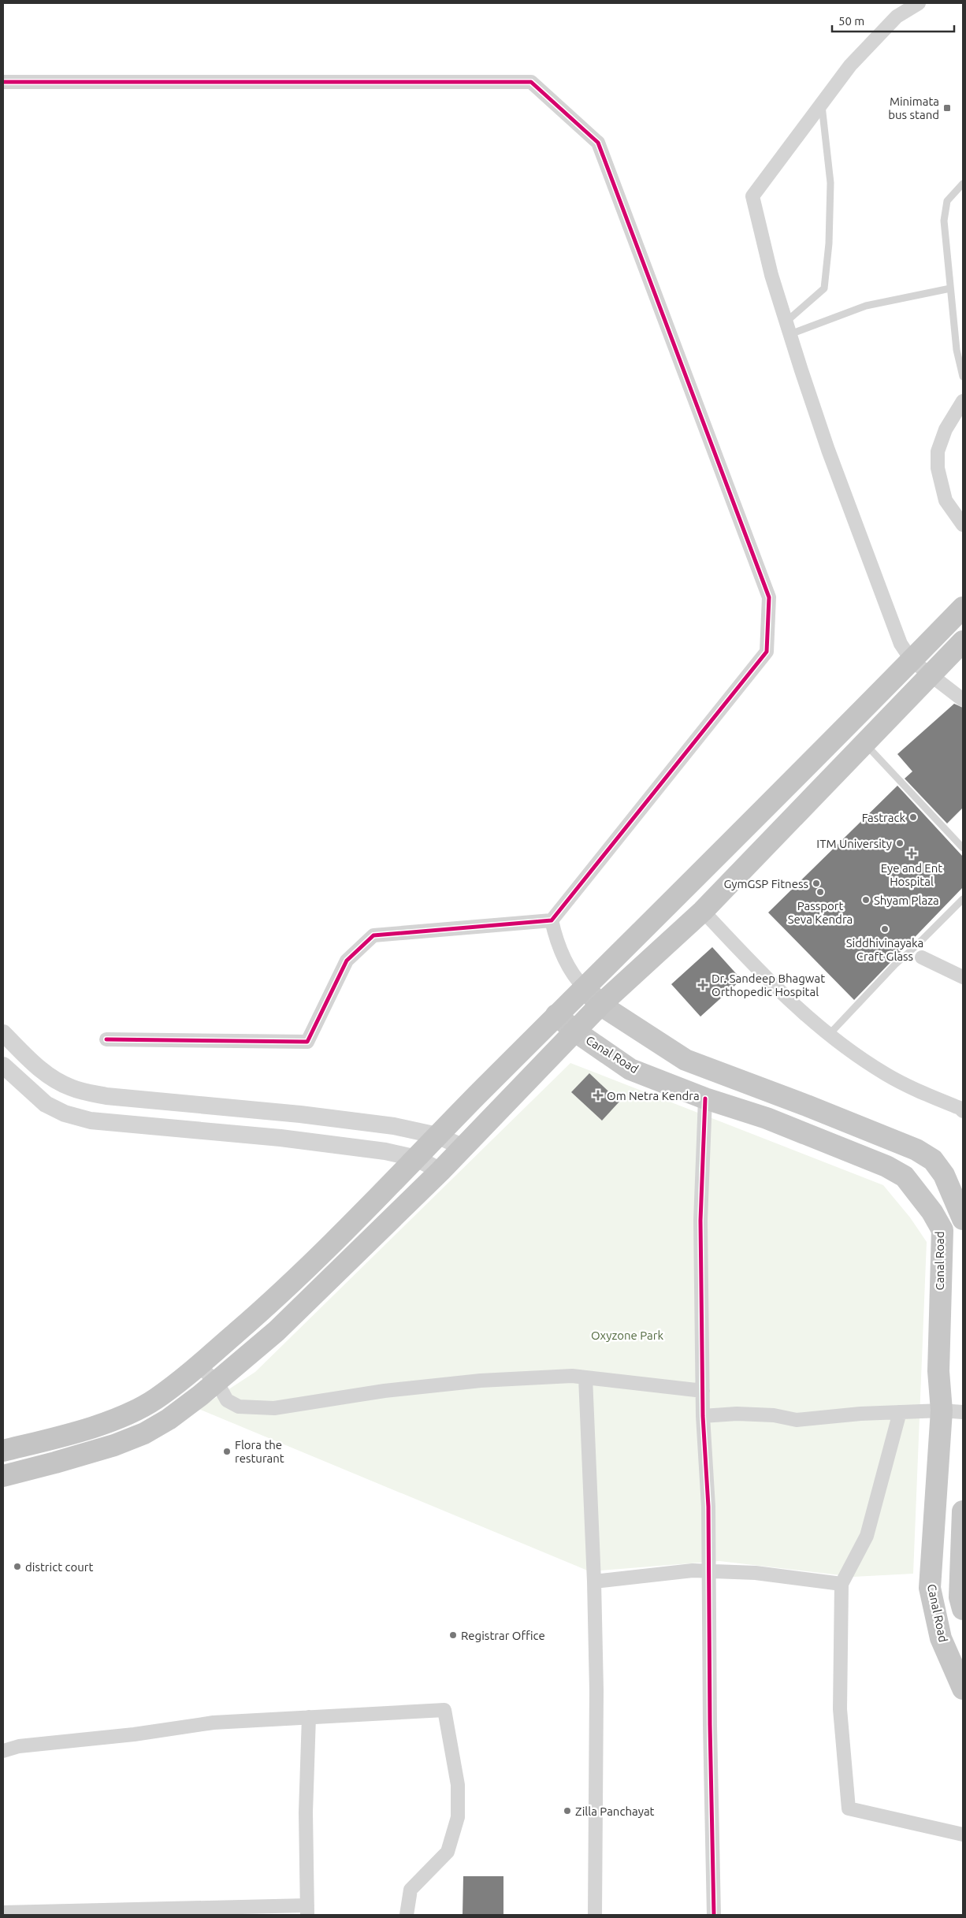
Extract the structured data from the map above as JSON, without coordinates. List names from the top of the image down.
{
  "streets": {
    "main road": ["Canal Road"]
  },
  "parks": ["Oxyzone Park"],
  "places": {
    "transit": ["Minimata bus stand"],
    "other": [
      "Fastrack",
      "ITM University",
      "GymGSP Fitness",
      "Passport Seva Kendra",
      "Shyam Plaza",
      "Siddhivinayaka Craft Glass",
      "Flora the resturant",
      "district court",
      "Registrar Office",
      "Zilla Panchayat"
    ],
    "health": ["Eye and Ent Hospital", "Dr. Sandeep Bhagwat Orthopedic Hospital", "Om Netra Kendra"]
  },
  "scale_bar": "50 m"
}
